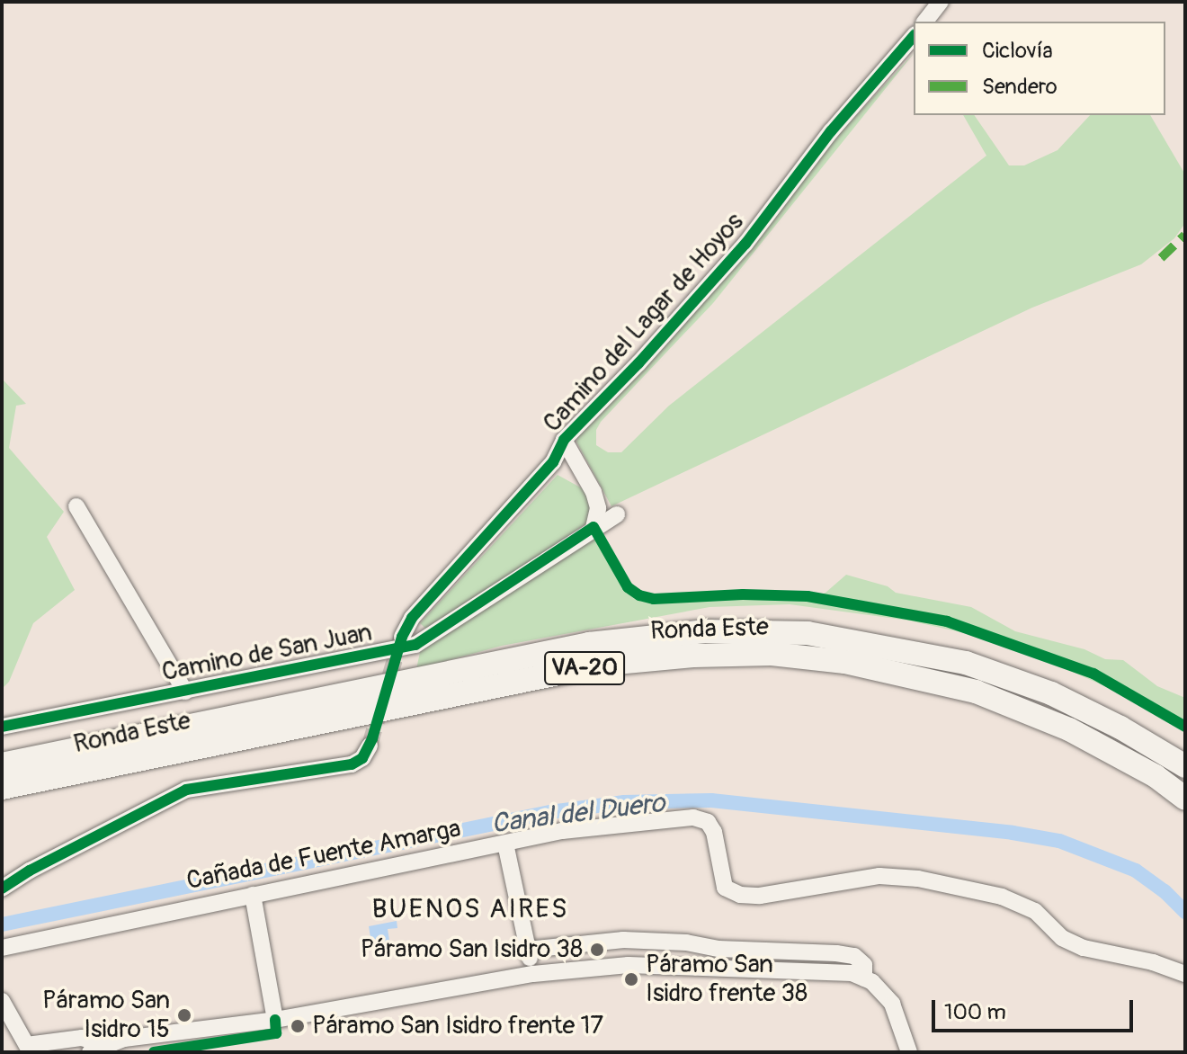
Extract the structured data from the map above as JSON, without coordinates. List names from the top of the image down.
{
  "streets": {
    "highway": ["Ronda Este", "VA-20"],
    "street": ["Camino del Lagar de Hoyos", "Camino de San Juan", "Cañada de Fuente Amarga"]
  },
  "crossings": [
    ["Camino del Lagar de Hoyos", "Camino de San Juan"]
  ],
  "districts": ["BUENOS AIRES"],
  "water": ["Canal del Duero"],
  "places": [
    "Páramo San Isidro 38",
    "Páramo San Isidro frente 38",
    "Páramo San Isidro 15",
    "Páramo San Isidro frente 17"
  ],
  "legend": ["Ciclovía", "Sendero"],
  "scale_bar": "100 m"
}
